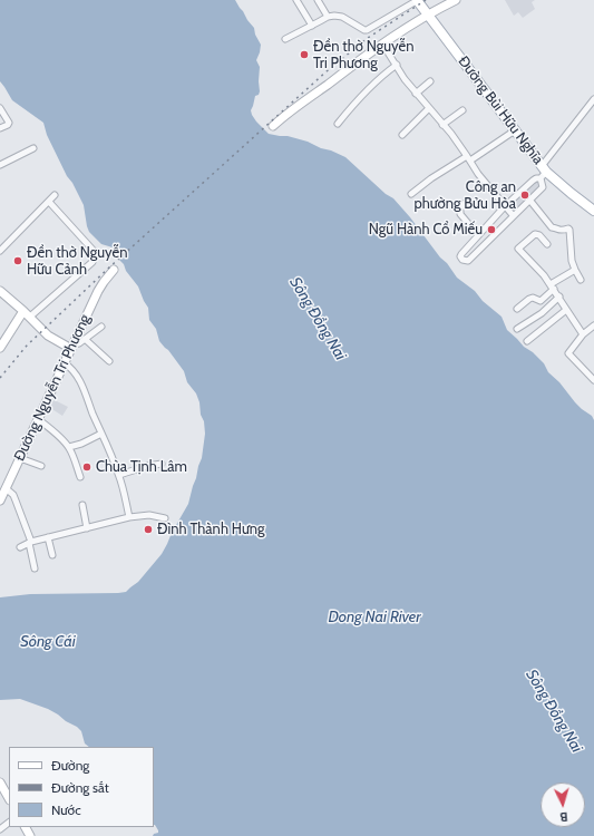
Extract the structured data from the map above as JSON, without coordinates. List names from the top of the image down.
{
  "streets": {
    "main road": ["Đường Bùi Hữu Nghĩa", "Đường Nguyễn Tri Phương"]
  },
  "water": ["Sông Đồng Nai", "Dong Nai River", "Sông Cái"],
  "places": [
    "Đền thờ Nguyễn Tri Phương",
    "Công an phường Bửu Hòa",
    "Ngũ Hành Cổ Miếu",
    "Đền thờ Nguyễn Hữu Cảnh",
    "Chùa Tịnh Lâm",
    "Đình Thành Hưng"
  ],
  "legend": ["Đường", "Đường sắt", "Nước"],
  "north": "bottom"
}
